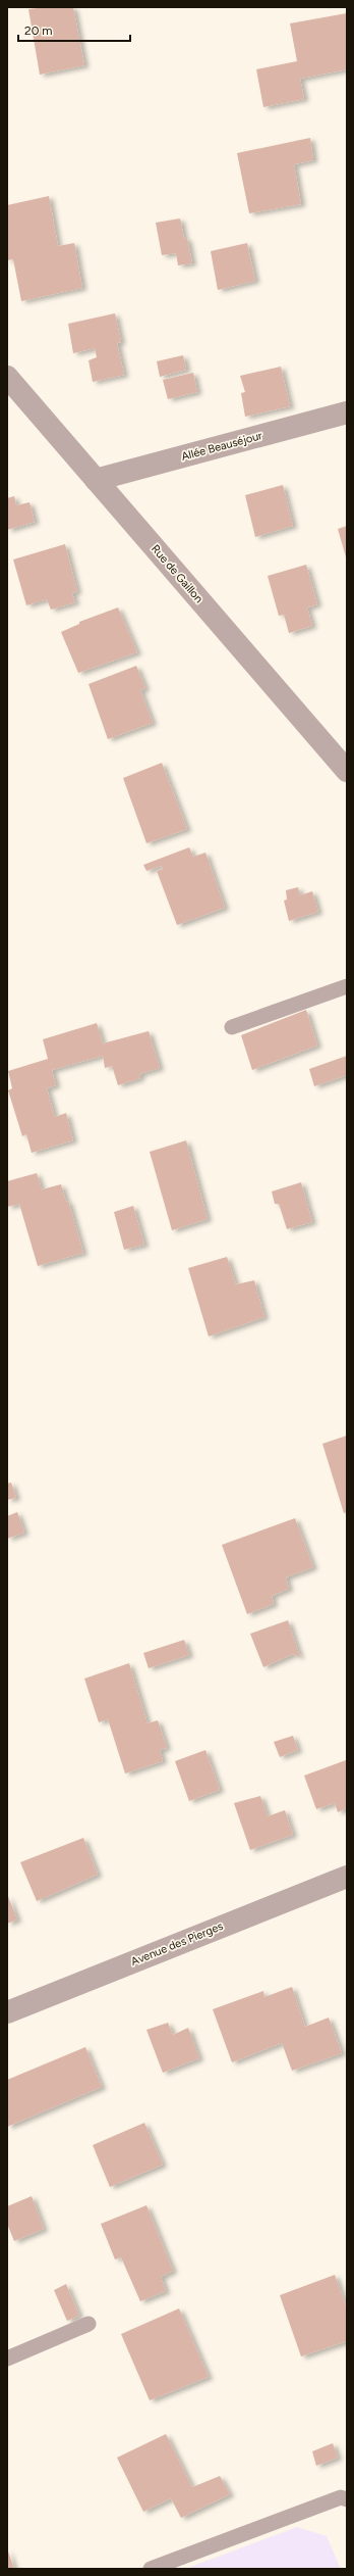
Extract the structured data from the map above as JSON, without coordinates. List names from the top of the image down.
{
  "streets": {
    "street": ["Allée Beauséjour", "Rue de Gaillon", "Avenue des Pierges"]
  },
  "crossings": [
    ["Allée Beauséjour", "Rue de Gaillon"]
  ],
  "scale_bar": "20 m"
}
